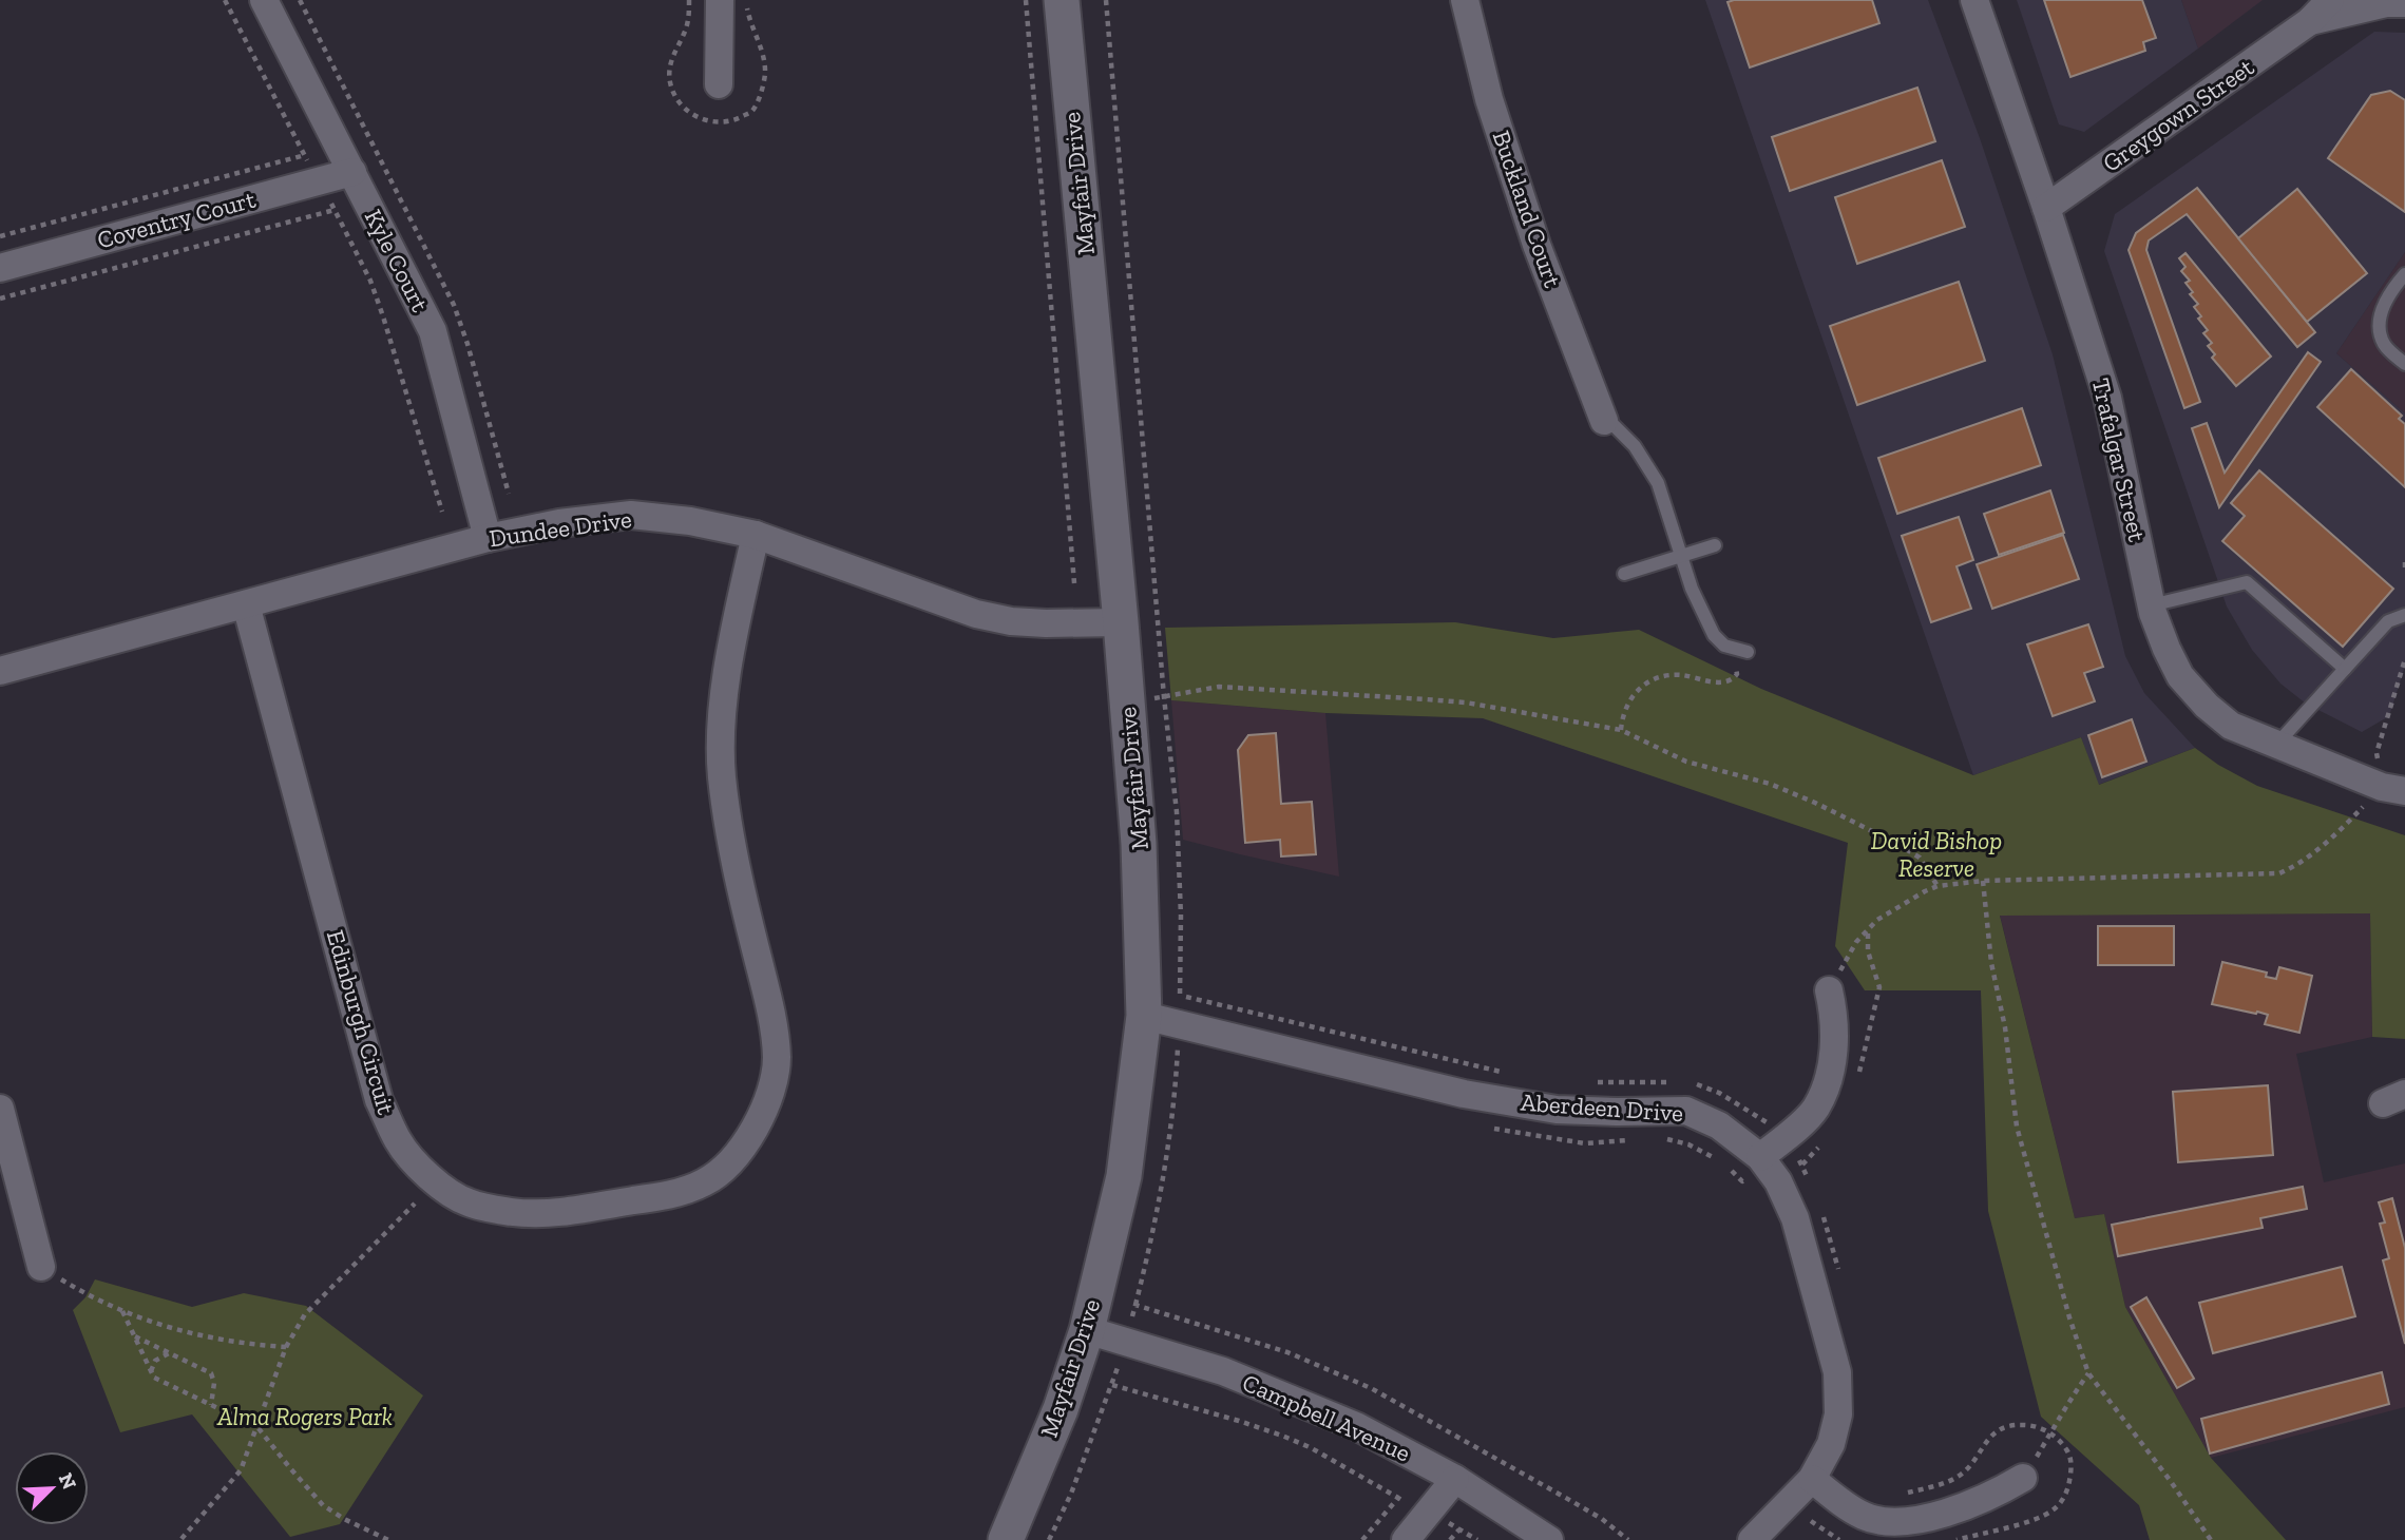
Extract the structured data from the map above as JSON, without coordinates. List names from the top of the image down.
{
  "streets": {
    "street": [
      "Greygown Street",
      "Mayfair Drive",
      "Buckland Court",
      "Coventry Court",
      "Kyle Court",
      "Trafalgar Street",
      "Dundee Drive",
      "Edinburgh Circuit",
      "Aberdeen Drive",
      "Campbell Avenue"
    ]
  },
  "crossings": [
    ["Greygown Street", "Trafalgar Street"],
    ["Mayfair Drive", "Dundee Drive"],
    ["Mayfair Drive", "Aberdeen Drive"],
    ["Mayfair Drive", "Campbell Avenue"],
    ["Coventry Court", "Kyle Court"],
    ["Kyle Court", "Dundee Drive"],
    ["Dundee Drive", "Edinburgh Circuit"]
  ],
  "parks": ["David Bishop Reserve", "Alma Rogers Park"],
  "north": "top right"
}
